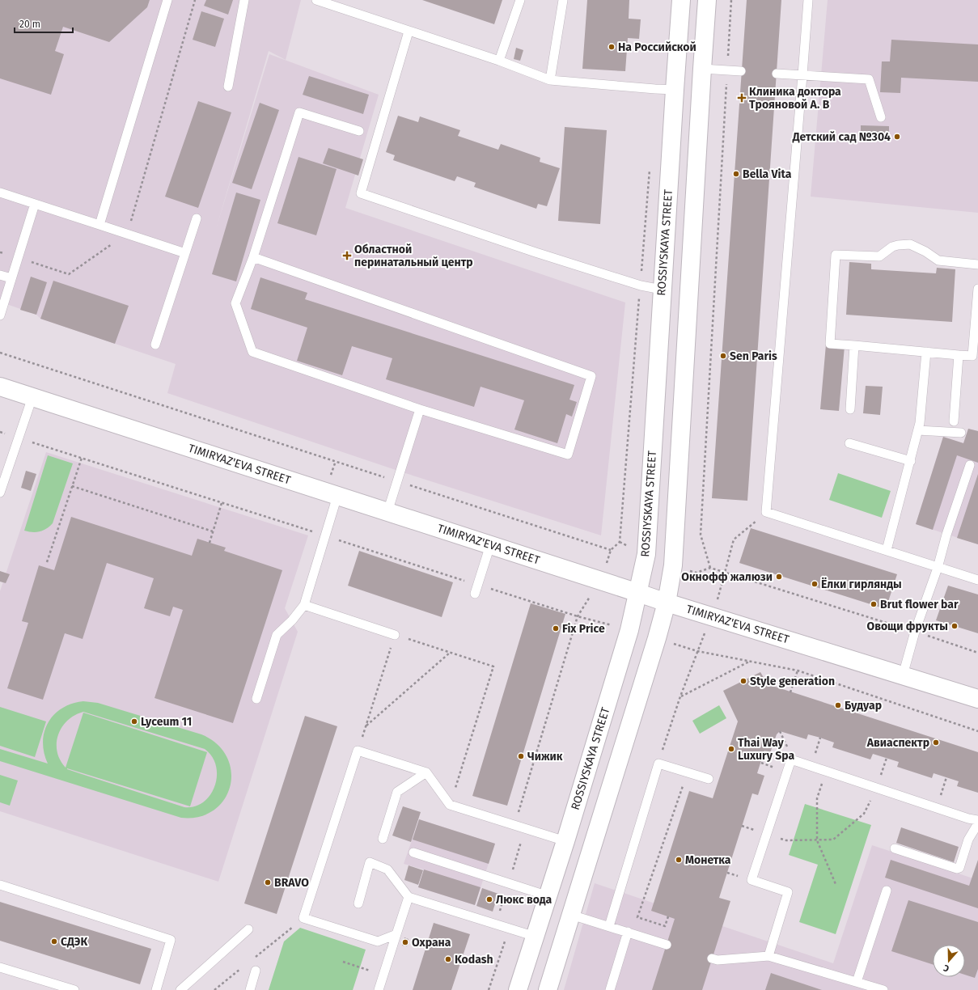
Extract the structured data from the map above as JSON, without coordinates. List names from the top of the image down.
{
  "streets": {
    "main road": ["ROSSIYSKAYA STREET", "TIMIRYAZ'EVA STREET"]
  },
  "crossings": [
    ["ROSSIYSKAYA STREET", "TIMIRYAZ'EVA STREET"]
  ],
  "places": {
    "other": [
      "На Российской",
      "Детский сад №304",
      "Bella Vita",
      "Sen Paris",
      "Окнофф жалюзи",
      "Ёлки гирлянды",
      "Brut flower bar",
      "Овощи фрукты",
      "Fix Price",
      "Style generation",
      "Будуар",
      "Lyceum 11",
      "Авиаспектр",
      "Thai Way Luxury Spa",
      "Чижик",
      "Монетка",
      "BRAVO",
      "Люкс вода",
      "СДЭК",
      "Охрана",
      "Kodash"
    ],
    "health": ["Клиника доктора Трояновой А. В", "Областной перинатальный центр"]
  },
  "scale_bar": "20 m",
  "north": "bottom"
}
